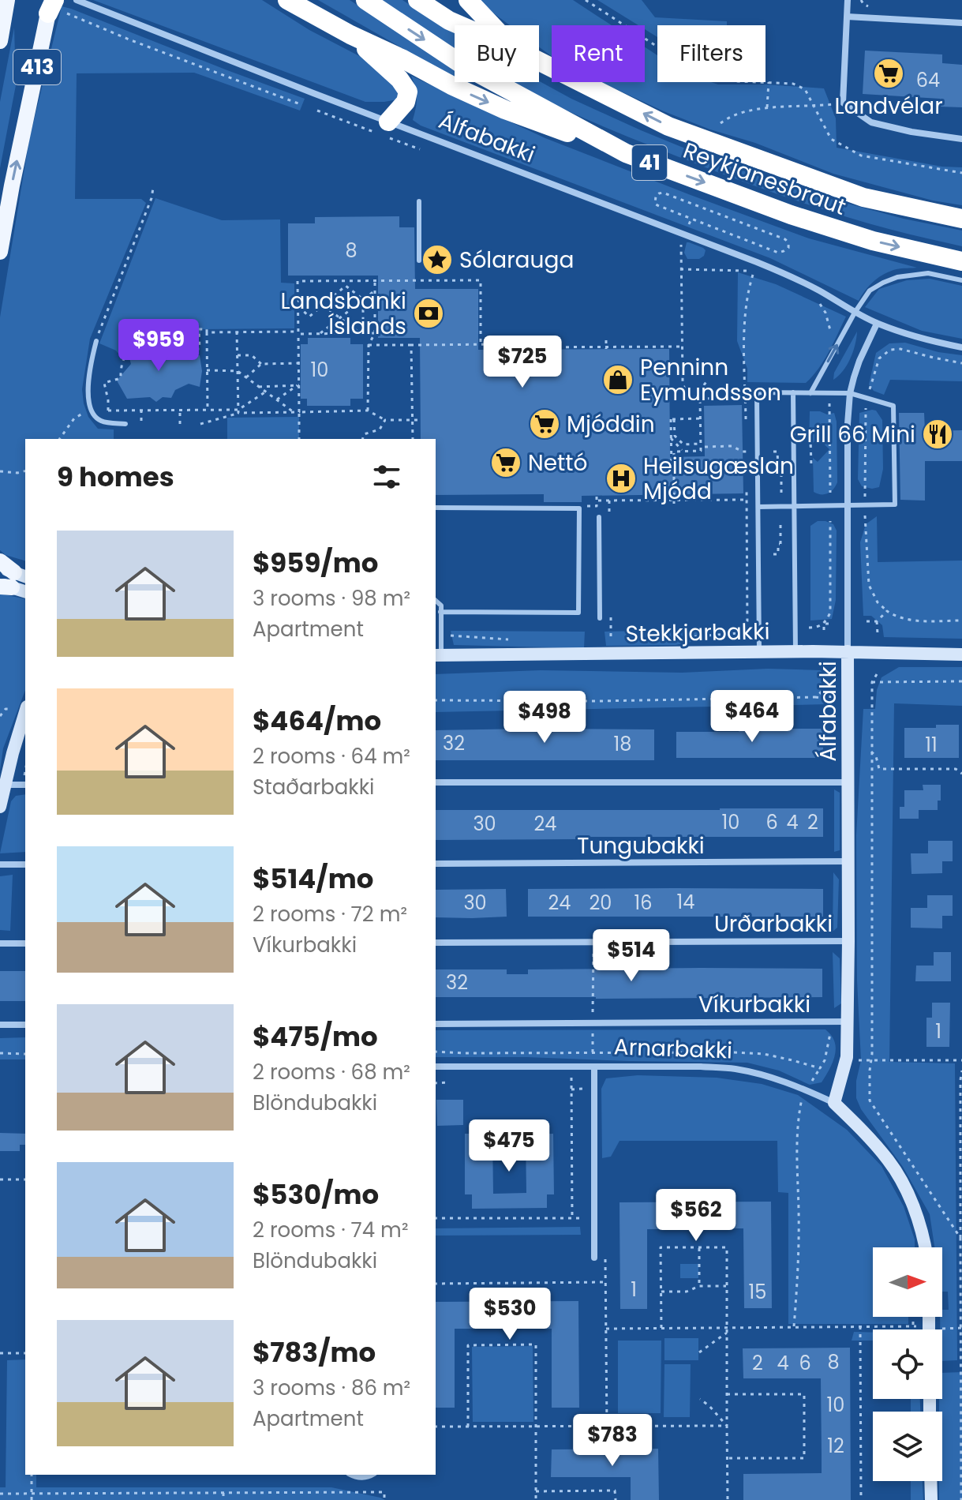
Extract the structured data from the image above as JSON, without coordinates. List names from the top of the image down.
{
  "streets": {
    "highway": ["41", "Reykjanesbraut"],
    "main road": ["413"],
    "street": [
      "Álfabakki",
      "Stekkjarbakki",
      "Tungubakki",
      "Urðarbakki",
      "Víkurbakki",
      "Arnarbakki"
    ]
  },
  "crossings": [
    ["Álfabakki", "Stekkjarbakki"],
    ["Álfabakki", "Tungubakki"],
    ["Álfabakki", "Urðarbakki"],
    ["Álfabakki", "Víkurbakki"],
    ["Álfabakki", "Arnarbakki"]
  ],
  "places": {
    "supermarket": ["Landvélar", "Mjóddin", "Nettó"],
    "place": ["Sólarauga"],
    "bank": ["Landsbanki Íslands"],
    "shop": ["Penninn Eymundsson"],
    "restaurant": ["Grill 66 Mini"],
    "hospital": ["Heilsugæslan Mjódd"]
  },
  "house_numbers": [
    "64",
    "8",
    "10",
    "32",
    "18",
    "11",
    "10",
    "6",
    "4",
    "2",
    "30",
    "24",
    "14",
    "30",
    "24",
    "20",
    "16",
    "32",
    "1",
    "1",
    "15",
    "8",
    "2",
    "4",
    "6",
    "10",
    "12"
  ],
  "north": "right",
  "page": {
    "chip": ["Buy", "Rent", "Filters"],
    "price": [
      "$959",
      "$725",
      "$464",
      "$498",
      "$514",
      "$475",
      "$562",
      "$530",
      "$783"
    ],
    "heading": "9 homes",
    "list": [
      {
        "name": "$959/mo",
        "note": "3 rooms · 98 m² · Apartment"
      },
      {
        "name": "$464/mo",
        "note": "2 rooms · 64 m² · Staðarbakki"
      },
      {
        "name": "$514/mo",
        "note": "2 rooms · 72 m² · Víkurbakki"
      },
      {
        "name": "$475/mo",
        "note": "2 rooms · 68 m² · Blöndubakki"
      },
      {
        "name": "$530/mo",
        "note": "2 rooms · 74 m² · Blöndubakki"
      },
      {
        "name": "$783/mo",
        "note": "3 rooms · 86 m² · Apartment"
      }
    ]
  }
}
